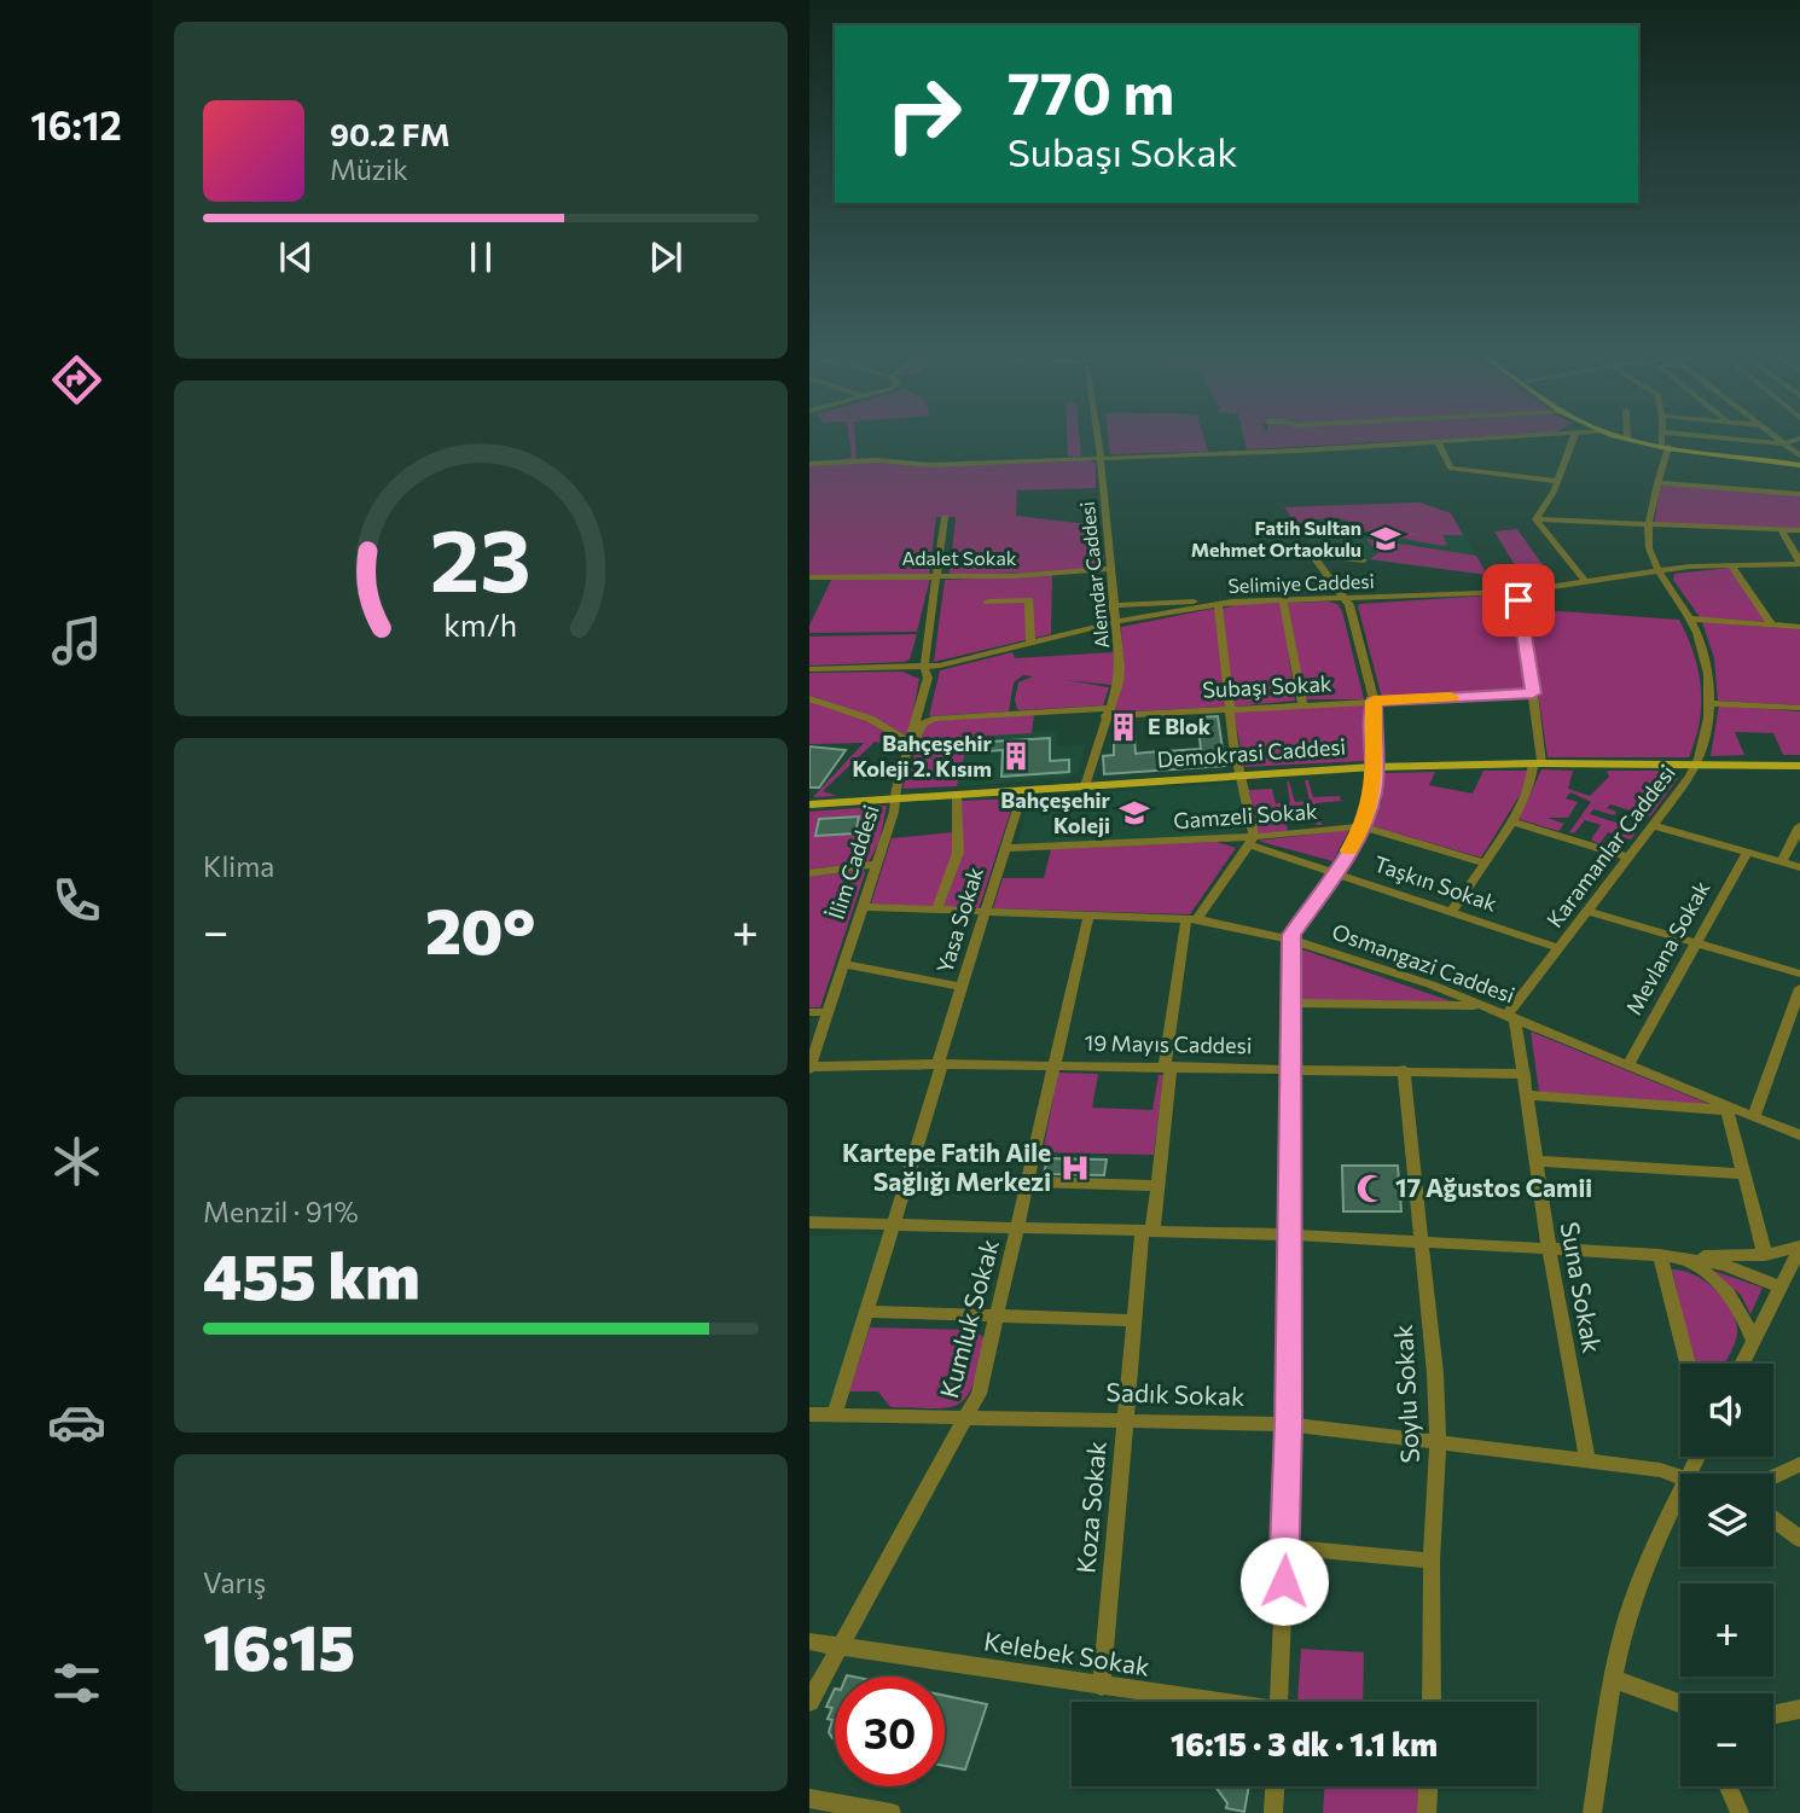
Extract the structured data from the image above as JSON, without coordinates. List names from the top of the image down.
{
  "streets": {
    "main road": ["Demokrasi Caddesi"],
    "street": [
      "Adalet Sokak",
      "Alemdar Caddesi",
      "Selimiye Caddesi",
      "Subaşı Sokak",
      "Gamzeli Sokak",
      "Karamanlar Caddesi",
      "İlim Caddesi",
      "Taşkın Sokak",
      "Yasa Sokak",
      "Mevlana Sokak",
      "Osmangazi Caddesi",
      "19 Mayıs Caddesi",
      "Suna Sokak",
      "Kumluk Sokak",
      "Soylu Sokak",
      "Sadık Sokak",
      "Koza Sokak",
      "Kelebek Sokak"
    ]
  },
  "crossings": [
    ["Adalet Sokak", "Alemdar Caddesi"],
    ["Adalet Sokak", "İlim Caddesi"],
    ["Alemdar Caddesi", "Selimiye Caddesi"],
    ["Alemdar Caddesi", "Subaşı Sokak"],
    ["Alemdar Caddesi", "Demokrasi Caddesi"],
    ["Selimiye Caddesi", "Karamanlar Caddesi"],
    ["Selimiye Caddesi", "İlim Caddesi"],
    ["Subaşı Sokak", "İlim Caddesi"],
    ["Demokrasi Caddesi", "Karamanlar Caddesi"],
    ["Demokrasi Caddesi", "İlim Caddesi"],
    ["Demokrasi Caddesi", "Yasa Sokak"],
    ["Gamzeli Sokak", "Taşkın Sokak"],
    ["Gamzeli Sokak", "Yasa Sokak"],
    ["Karamanlar Caddesi", "Taşkın Sokak"],
    ["Karamanlar Caddesi", "Osmangazi Caddesi"],
    ["Karamanlar Caddesi", "Suna Sokak"],
    ["İlim Caddesi", "Osmangazi Caddesi"],
    ["İlim Caddesi", "19 Mayıs Caddesi"],
    ["Yasa Sokak", "Osmangazi Caddesi"],
    ["Yasa Sokak", "19 Mayıs Caddesi"],
    ["Yasa Sokak", "Sadık Sokak"],
    ["Mevlana Sokak", "Osmangazi Caddesi"],
    ["Osmangazi Caddesi", "Suna Sokak"],
    ["Osmangazi Caddesi", "Kumluk Sokak"],
    ["19 Mayıs Caddesi", "Suna Sokak"],
    ["19 Mayıs Caddesi", "Kumluk Sokak"],
    ["19 Mayıs Caddesi", "Soylu Sokak"],
    ["19 Mayıs Caddesi", "Koza Sokak"],
    ["Suna Sokak", "Sadık Sokak"],
    ["Kumluk Sokak", "Sadık Sokak"],
    ["Kumluk Sokak", "Kelebek Sokak"],
    ["Soylu Sokak", "Sadık Sokak"],
    ["Sadık Sokak", "Koza Sokak"],
    ["Koza Sokak", "Kelebek Sokak"]
  ],
  "places": {
    "school or university": ["Fatih Sultan Mehmet Ortaokulu", "Bahçeşehir Koleji"],
    "building": ["E Blok", "Bahçeşehir Koleji 2. Kısım"],
    "hospital": ["Kartepe Fatih Aile Sağlığı Merkezi"],
    "mosque": ["17 Ağustos Camii"]
  },
  "page": {
    "tabs": "16:12",
    "turn": ["770 m", "Subaşı Sokak"],
    "song": ["90.2 FM", "Müzik"],
    "tile": [
      "Klima",
      ["Menzil · 91%", "455 km"],
      ["Varış", "16:15"]
    ],
    "heat": ["−", "20°", "+"],
    "map_buttons": ["+", "−"],
    "limit": "30",
    "trip": "16:15 · 3 dk · 1.1 km",
    "gauge": ["23", "km/h"]
  }
}
